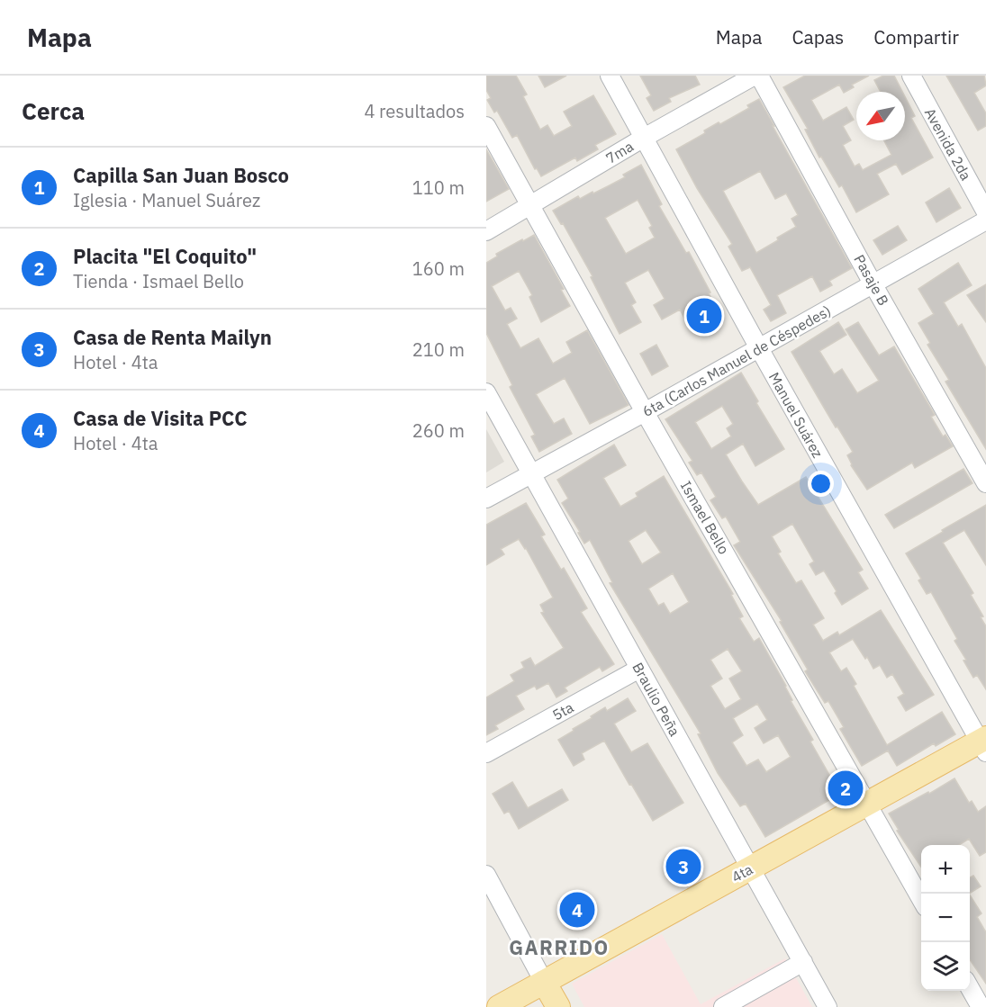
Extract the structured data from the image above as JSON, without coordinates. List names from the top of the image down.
{
  "streets": {
    "main road": ["4ta"],
    "street": [
      "Avenida 2da",
      "7ma",
      "Pasaje B",
      "6ta (Carlos Manuel de Céspedes)",
      "Manuel Suárez",
      "Ismael Bello",
      "Braulio Peña",
      "5ta"
    ]
  },
  "crossings": [
    ["7ma", "Manuel Suárez"],
    ["7ma", "Ismael Bello"],
    ["Pasaje B", "6ta (Carlos Manuel de Céspedes)"],
    ["6ta (Carlos Manuel de Céspedes)", "Manuel Suárez"],
    ["6ta (Carlos Manuel de Céspedes)", "Ismael Bello"],
    ["6ta (Carlos Manuel de Céspedes)", "Braulio Peña"],
    ["Manuel Suárez", "4ta"],
    ["Ismael Bello", "4ta"],
    ["Braulio Peña", "5ta"],
    ["Braulio Peña", "4ta"]
  ],
  "districts": ["GARRIDO"],
  "north": "bottom left",
  "page": {
    "header": "Mapa",
    "nav": ["Mapa", "Capas", "Compartir"],
    "heading": ["Cerca", "4 resultados"],
    "list": [
      {
        "mark": "1",
        "name": "Capilla San Juan Bosco",
        "note": "Iglesia · Manuel Suárez",
        "value": "110 m"
      },
      {
        "mark": "2",
        "name": "Placita \"El Coquito\"",
        "note": "Tienda · Ismael Bello",
        "value": "160 m"
      },
      {
        "mark": "3",
        "name": "Casa de Renta Mailyn",
        "note": "Hotel · 4ta",
        "value": "210 m"
      },
      {
        "mark": "4",
        "name": "Casa de Visita PCC",
        "note": "Hotel · 4ta",
        "value": "260 m"
      }
    ],
    "pins": [
      "1",
      "2",
      "3",
      "4"
    ],
    "map_buttons": ["+", "−"]
  }
}
